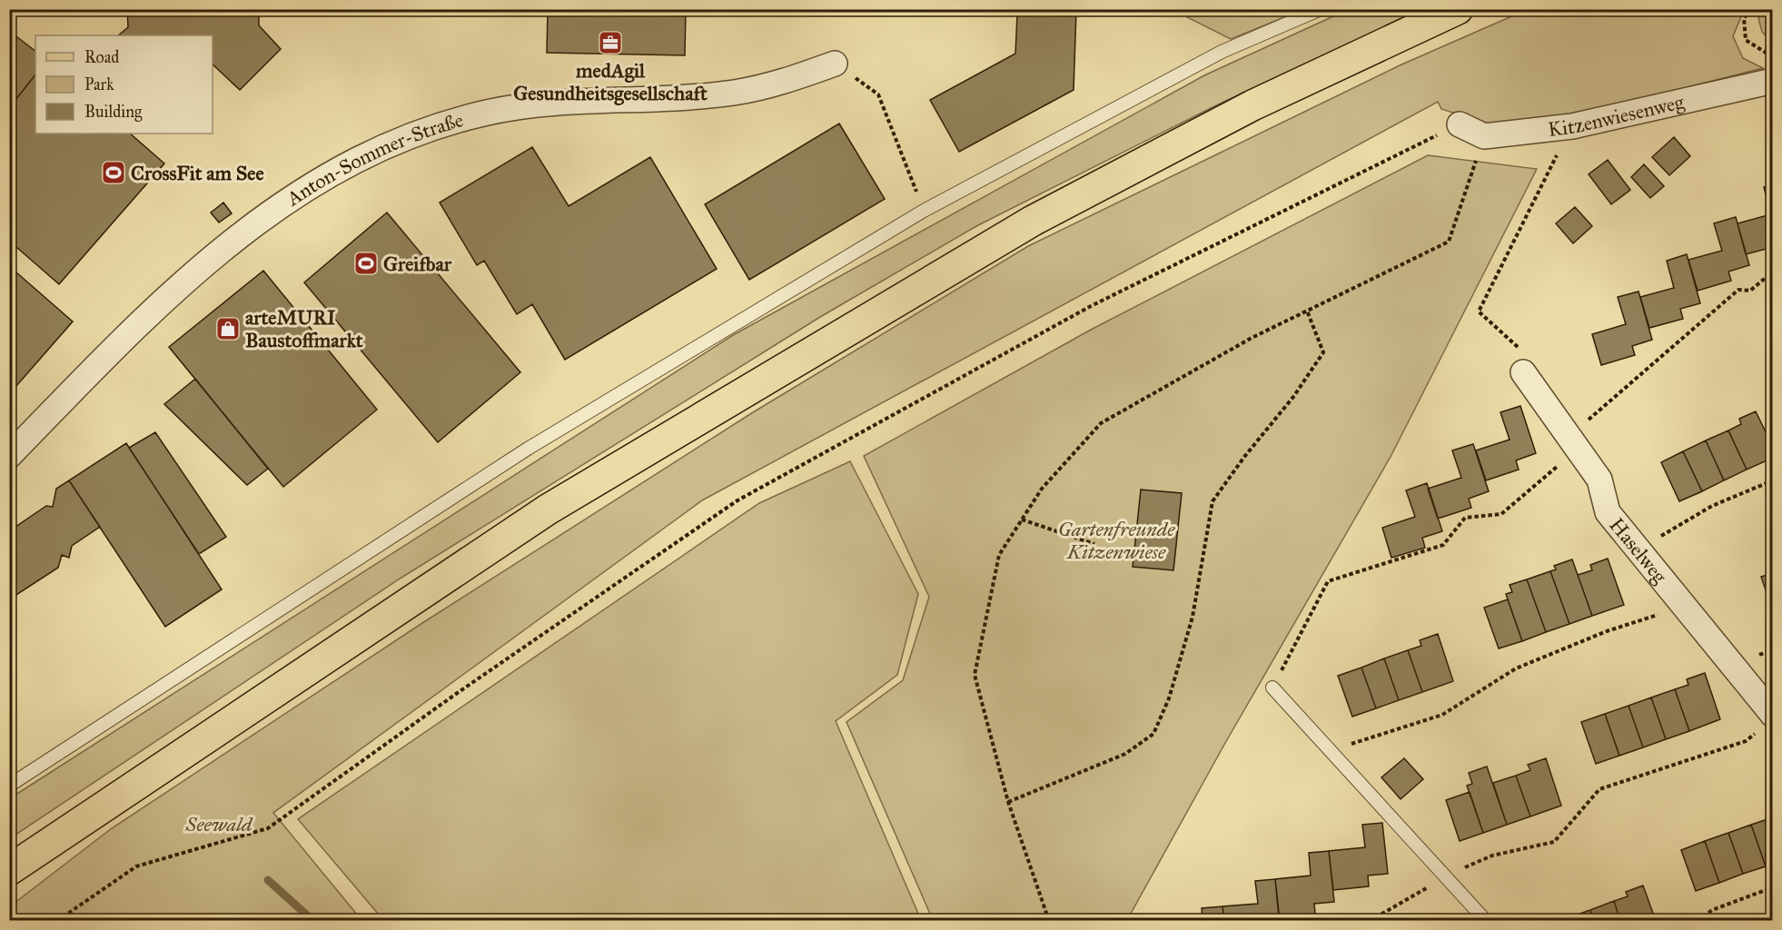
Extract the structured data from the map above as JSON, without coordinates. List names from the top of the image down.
{
  "streets": {
    "street": ["Kitzenwiesenweg", "Anton-Sommer-Straße", "Haselweg"]
  },
  "parks": ["Gartenfreunde Kitzenwiese", "Seewald"],
  "places": {
    "office": ["medAgil Gesundheitsgesellschaft"],
    "sports": ["CrossFit am See", "Greifbar"],
    "shop": ["arteMURI Baustoffmarkt"]
  },
  "legend": ["Road", "Park", "Building"]
}
